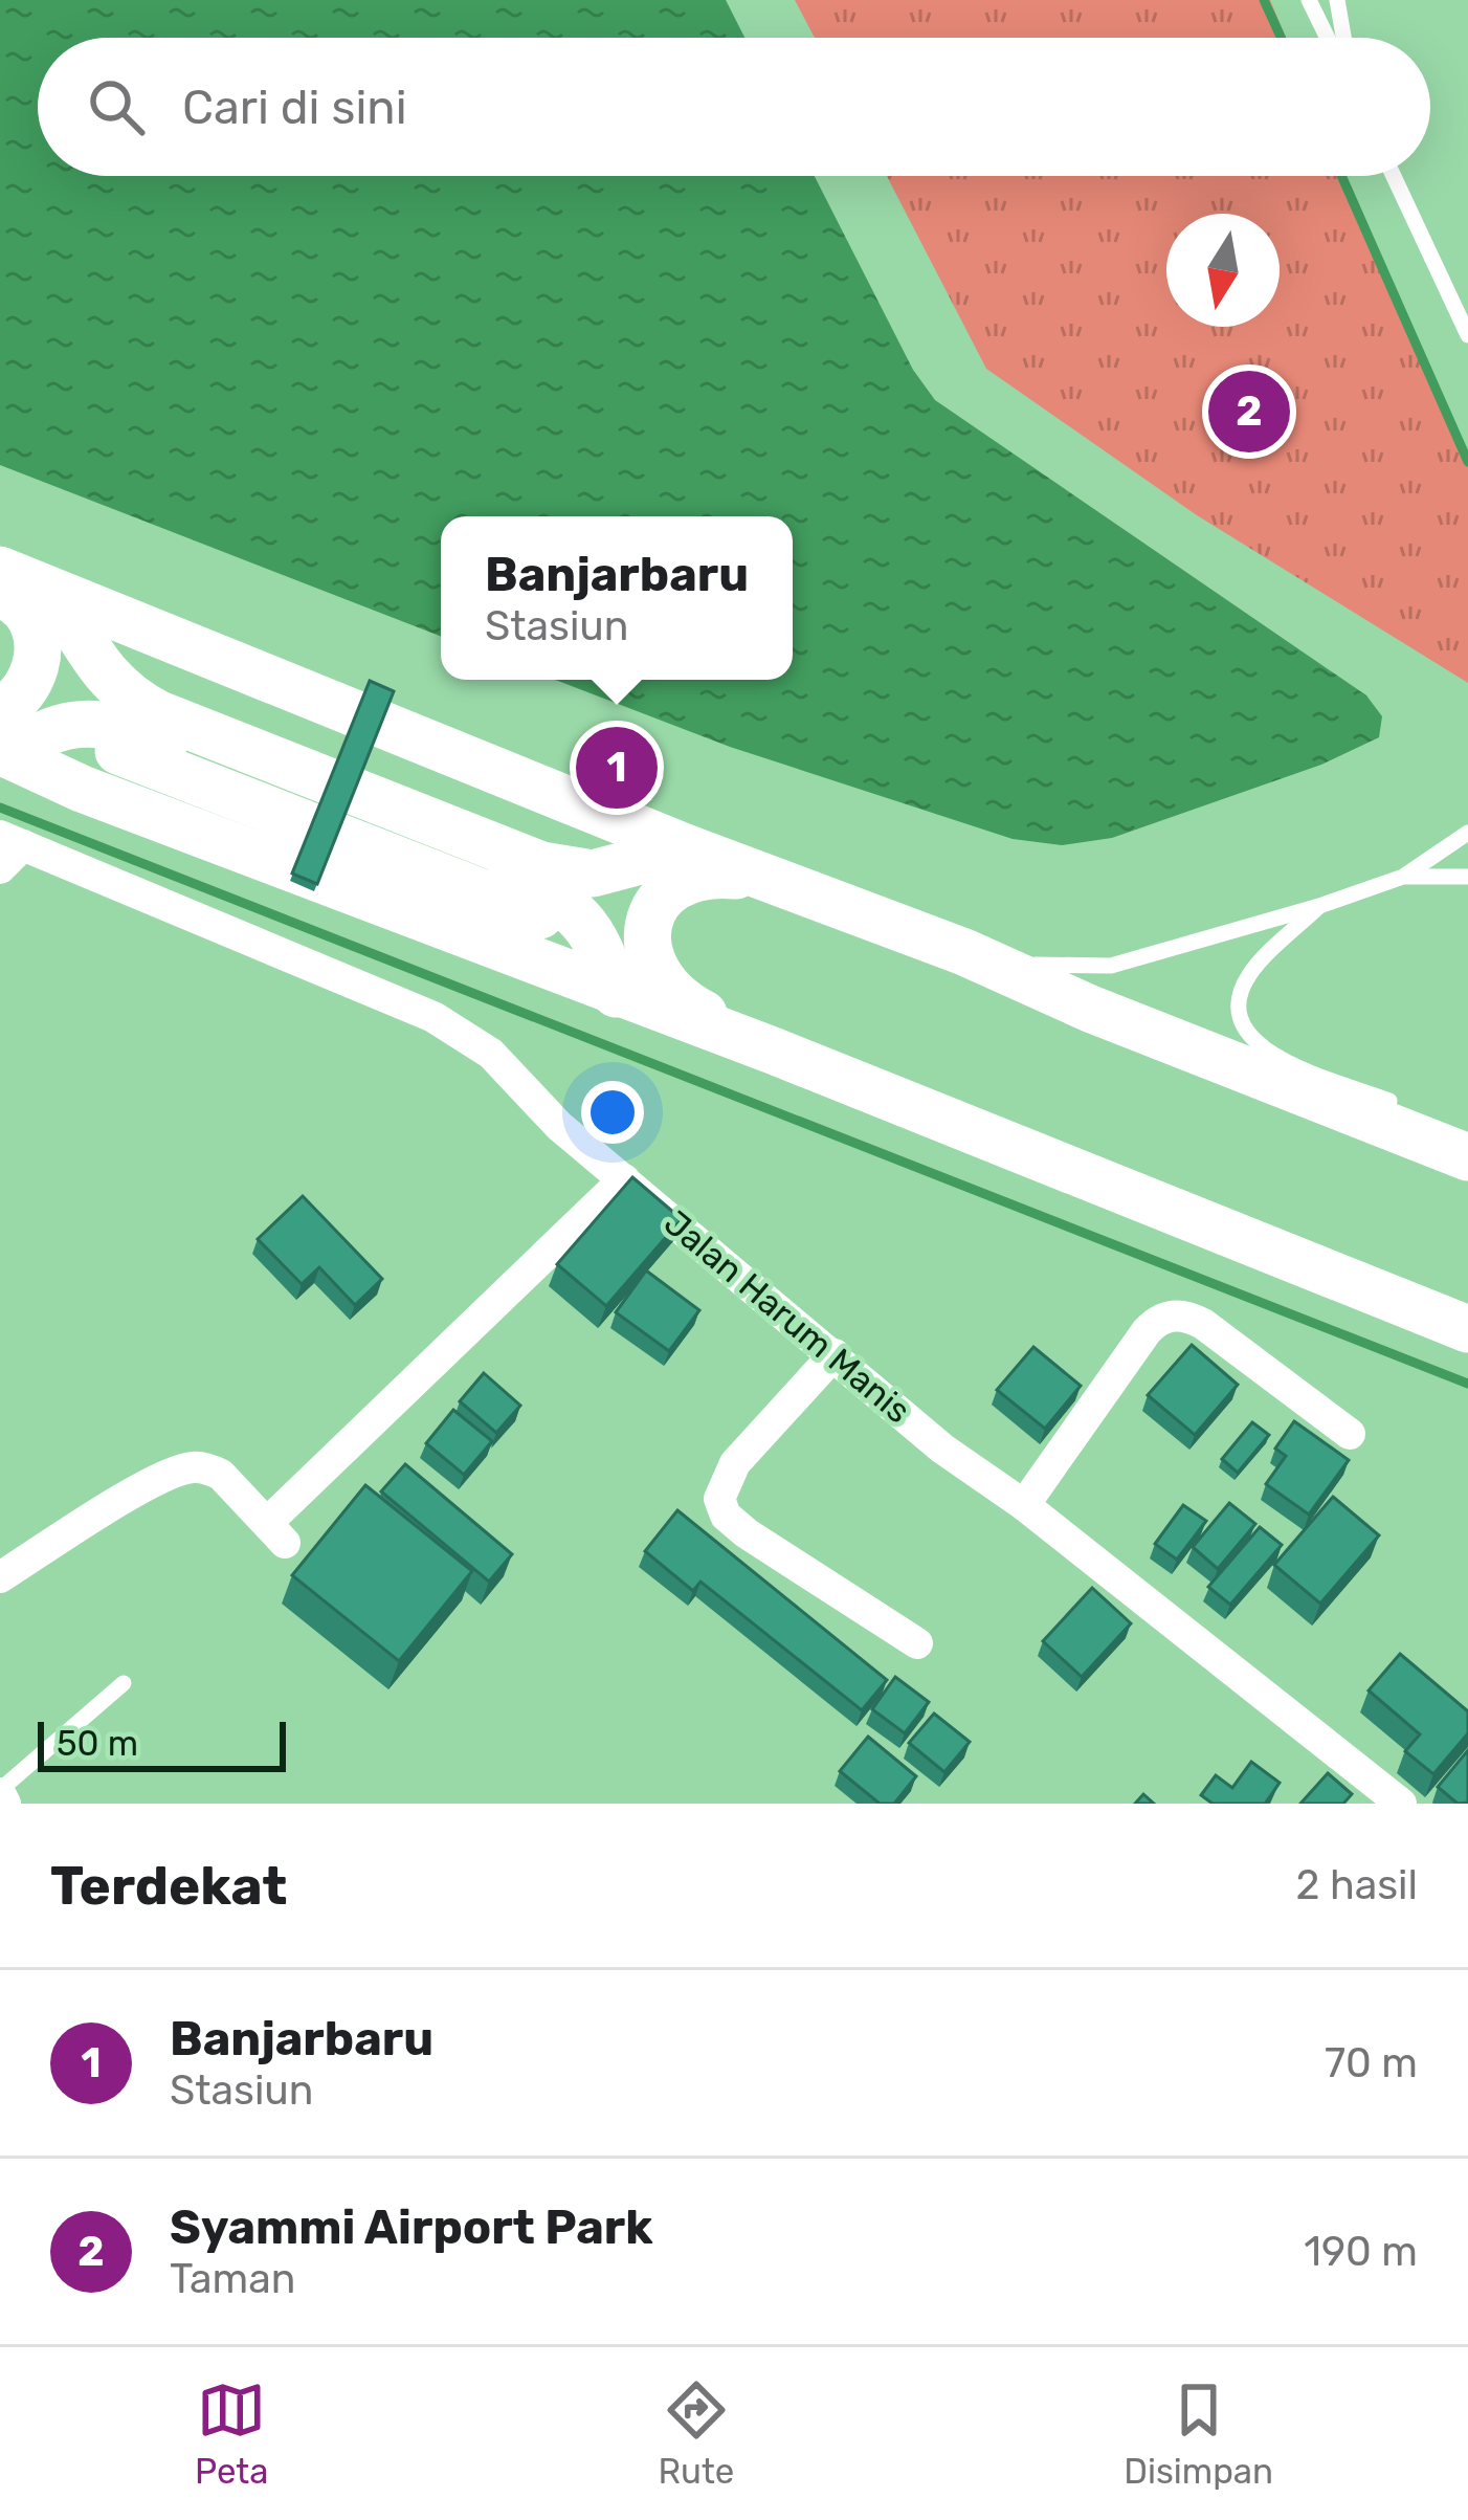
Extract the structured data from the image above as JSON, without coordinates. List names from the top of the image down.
{
  "streets": {
    "street": ["Jalan Harum Manis"]
  },
  "scale_bar": "50 m",
  "north": "bottom",
  "page": {
    "search": "Cari di sini",
    "pins": ["2", "1"],
    "popup": ["Banjarbaru", "Stasiun"],
    "scale": "50 m",
    "heading": ["Terdekat", "2 hasil"],
    "list": [
      {
        "mark": "1",
        "name": "Banjarbaru",
        "note": "Stasiun",
        "value": "70 m"
      },
      {
        "mark": "2",
        "name": "Syammi Airport Park",
        "note": "Taman",
        "value": "190 m"
      }
    ],
    "nav": ["Peta", "Rute", "Disimpan"]
  }
}
